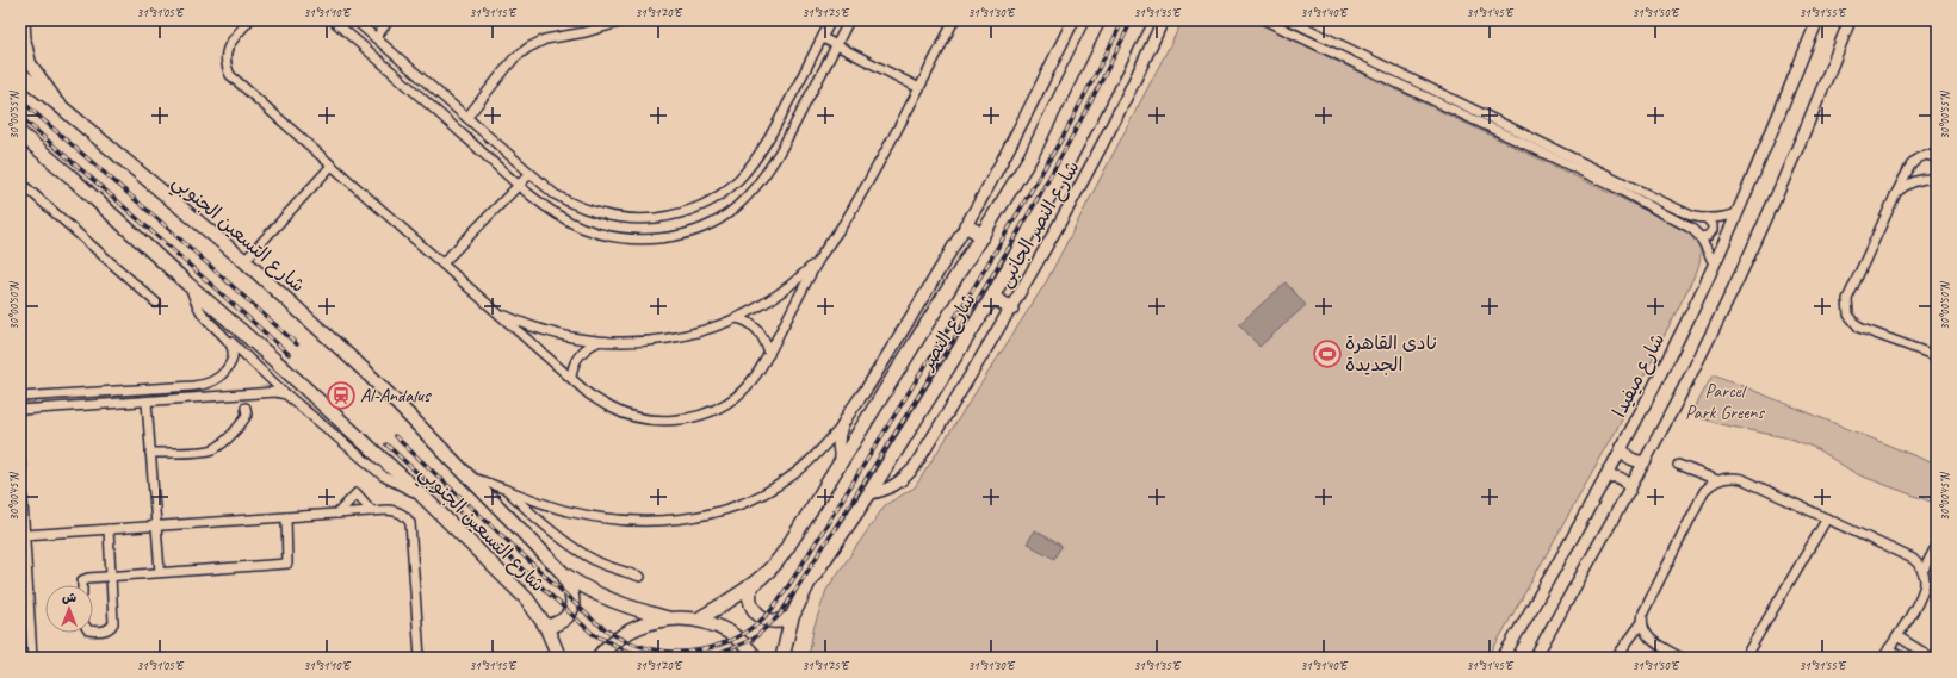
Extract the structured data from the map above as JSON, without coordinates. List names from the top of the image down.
{
  "streets": {
    "main road": ["شارع التسعين الجنوبي", "شارع النصر"],
    "street": ["شارع النصر الجانبى", "شارع ميفيدا"]
  },
  "crossings": [
    ["شارع النصر الجانبى", "شارع النصر"]
  ],
  "parks": ["Parcel Park Greens"],
  "places": {
    "sports": ["نادى القاهرة الجديدة"],
    "station": ["Al-Andalus"]
  },
  "north": "top",
  "coordinates": [
    "31°31'05\"E",
    "31°31'10\"E",
    "31°31'15\"E",
    "31°31'20\"E",
    "31°31'25\"E",
    "31°31'30\"E",
    "31°31'35\"E",
    "31°31'40\"E",
    "31°31'45\"E",
    "31°31'50\"E",
    "31°31'55\"E",
    "30°00'55\"N",
    "30°00'50\"N",
    "30°00'45\"N"
  ]
}
